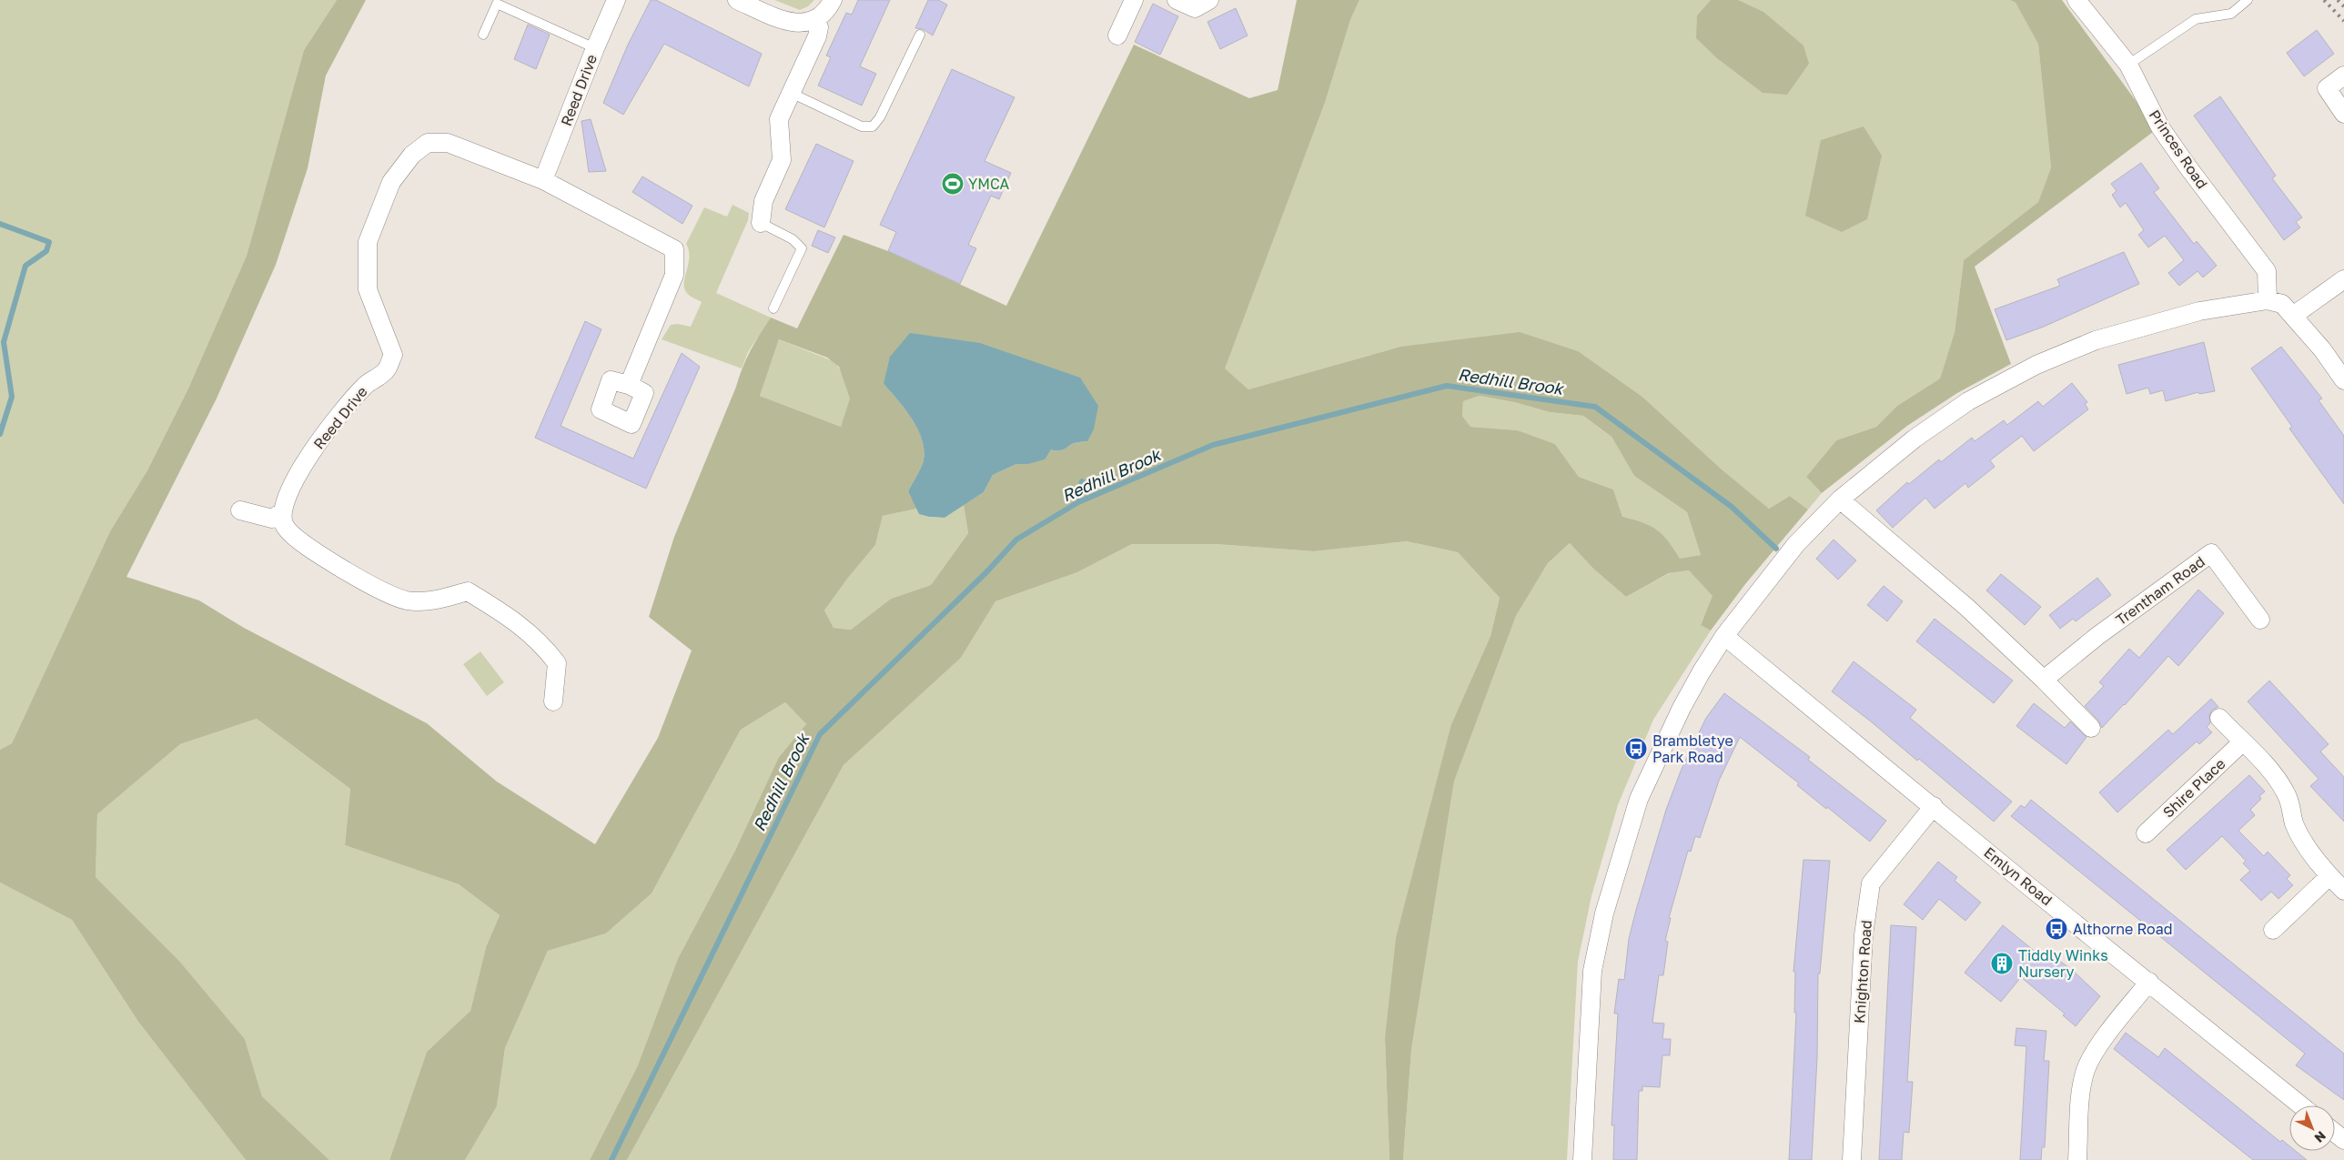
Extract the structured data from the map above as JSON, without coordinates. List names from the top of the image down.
{
  "streets": {
    "street": [
      "Reed Drive",
      "Princes Road",
      "Trentham Road",
      "Shire Place",
      "Emlyn Road",
      "Knighton Road"
    ]
  },
  "crossings": [
    ["Emlyn Road", "Knighton Road"]
  ],
  "water": ["Redhill Brook"],
  "places": {
    "sports": ["YMCA"],
    "bus stop": ["Brambletye Park Road", "Althorne Road"],
    "building": ["Tiddly Winks Nursery"]
  },
  "north": "bottom right"
}
